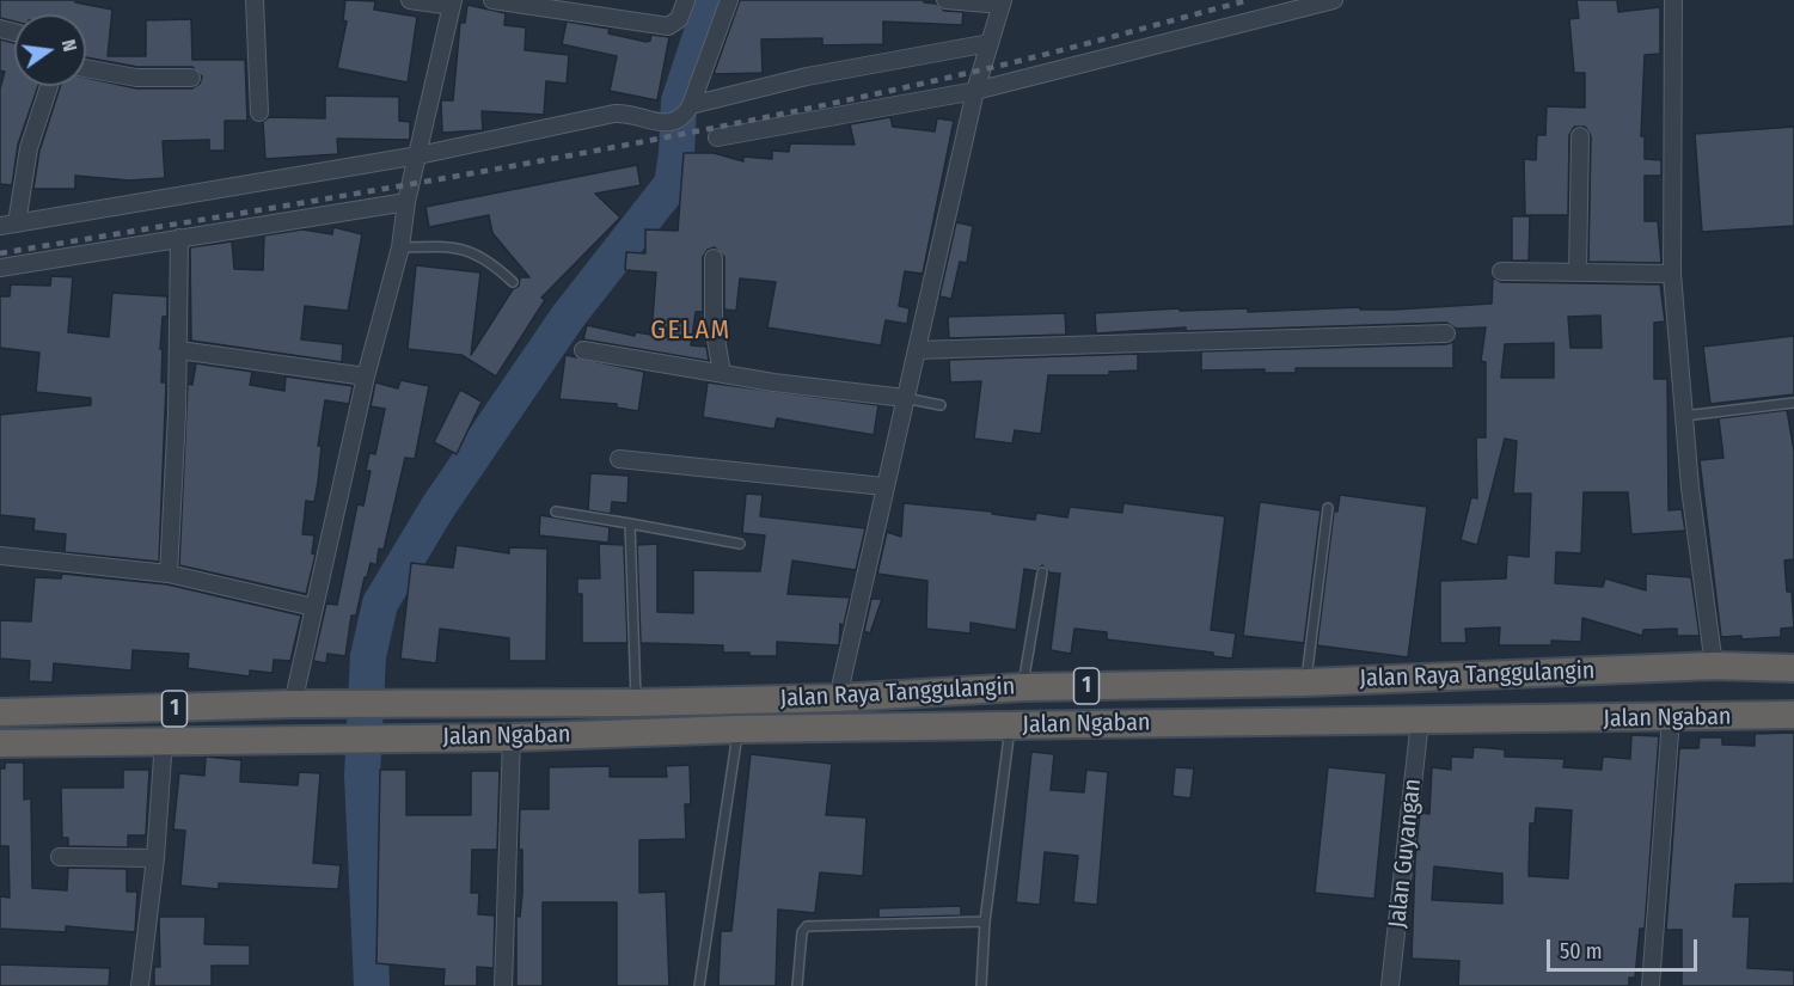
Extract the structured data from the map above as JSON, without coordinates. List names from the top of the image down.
{
  "streets": {
    "highway": ["Jalan Raya Tanggulangin", "1", "Jalan Ngaban"],
    "street": ["Jalan Guyangan"]
  },
  "crossings": [
    ["1", "Jalan Ngaban"],
    ["Jalan Ngaban", "Jalan Guyangan"]
  ],
  "districts": ["GELAM"],
  "scale_bar": "50 m",
  "north": "right"
}
